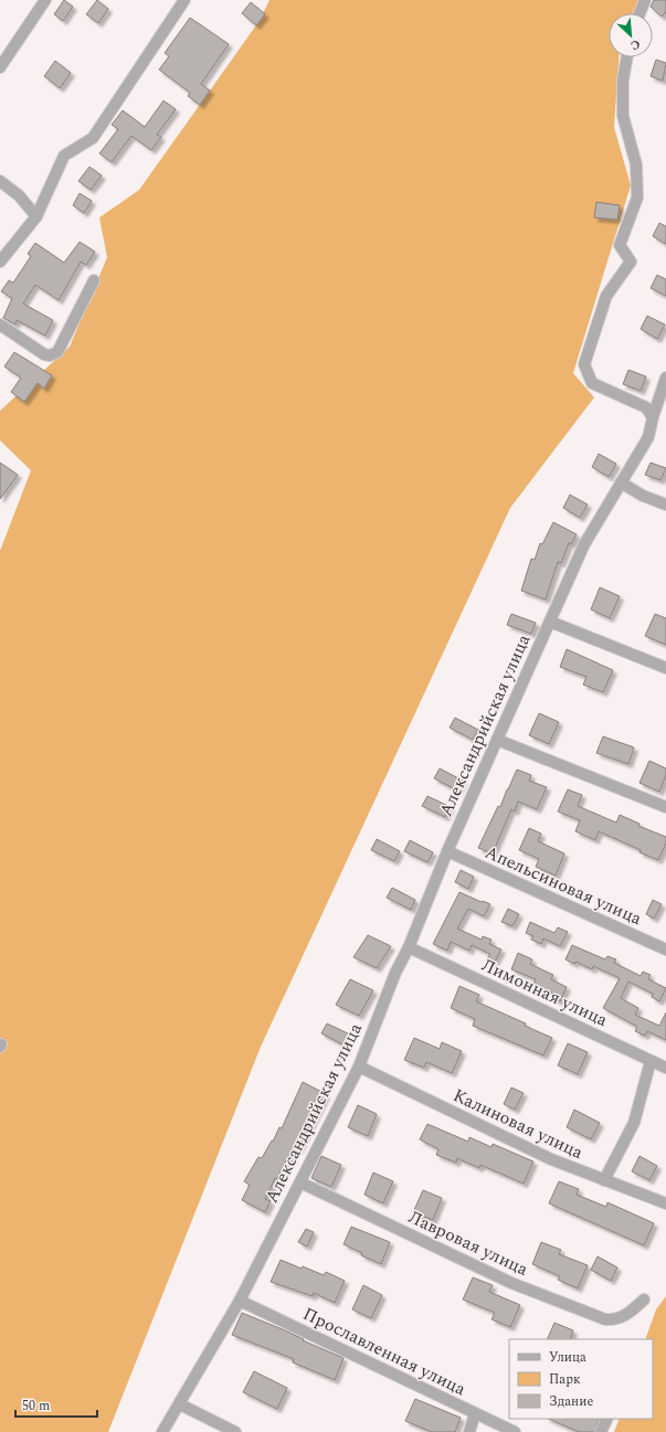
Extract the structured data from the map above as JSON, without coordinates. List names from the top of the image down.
{
  "streets": {
    "street": [
      "Александрийская улица",
      "Апельсиновая улица",
      "Лимонная улица",
      "Калиновая улица",
      "Лавровая улица",
      "Прославленная улица"
    ]
  },
  "crossings": [
    ["Александрийская улица", "Апельсиновая улица"],
    ["Александрийская улица", "Лимонная улица"],
    ["Александрийская улица", "Калиновая улица"],
    ["Александрийская улица", "Лавровая улица"],
    ["Александрийская улица", "Прославленная улица"]
  ],
  "legend": ["Улица", "Парк", "Здание"],
  "scale_bar": "50 m",
  "north": "bottom right"
}
